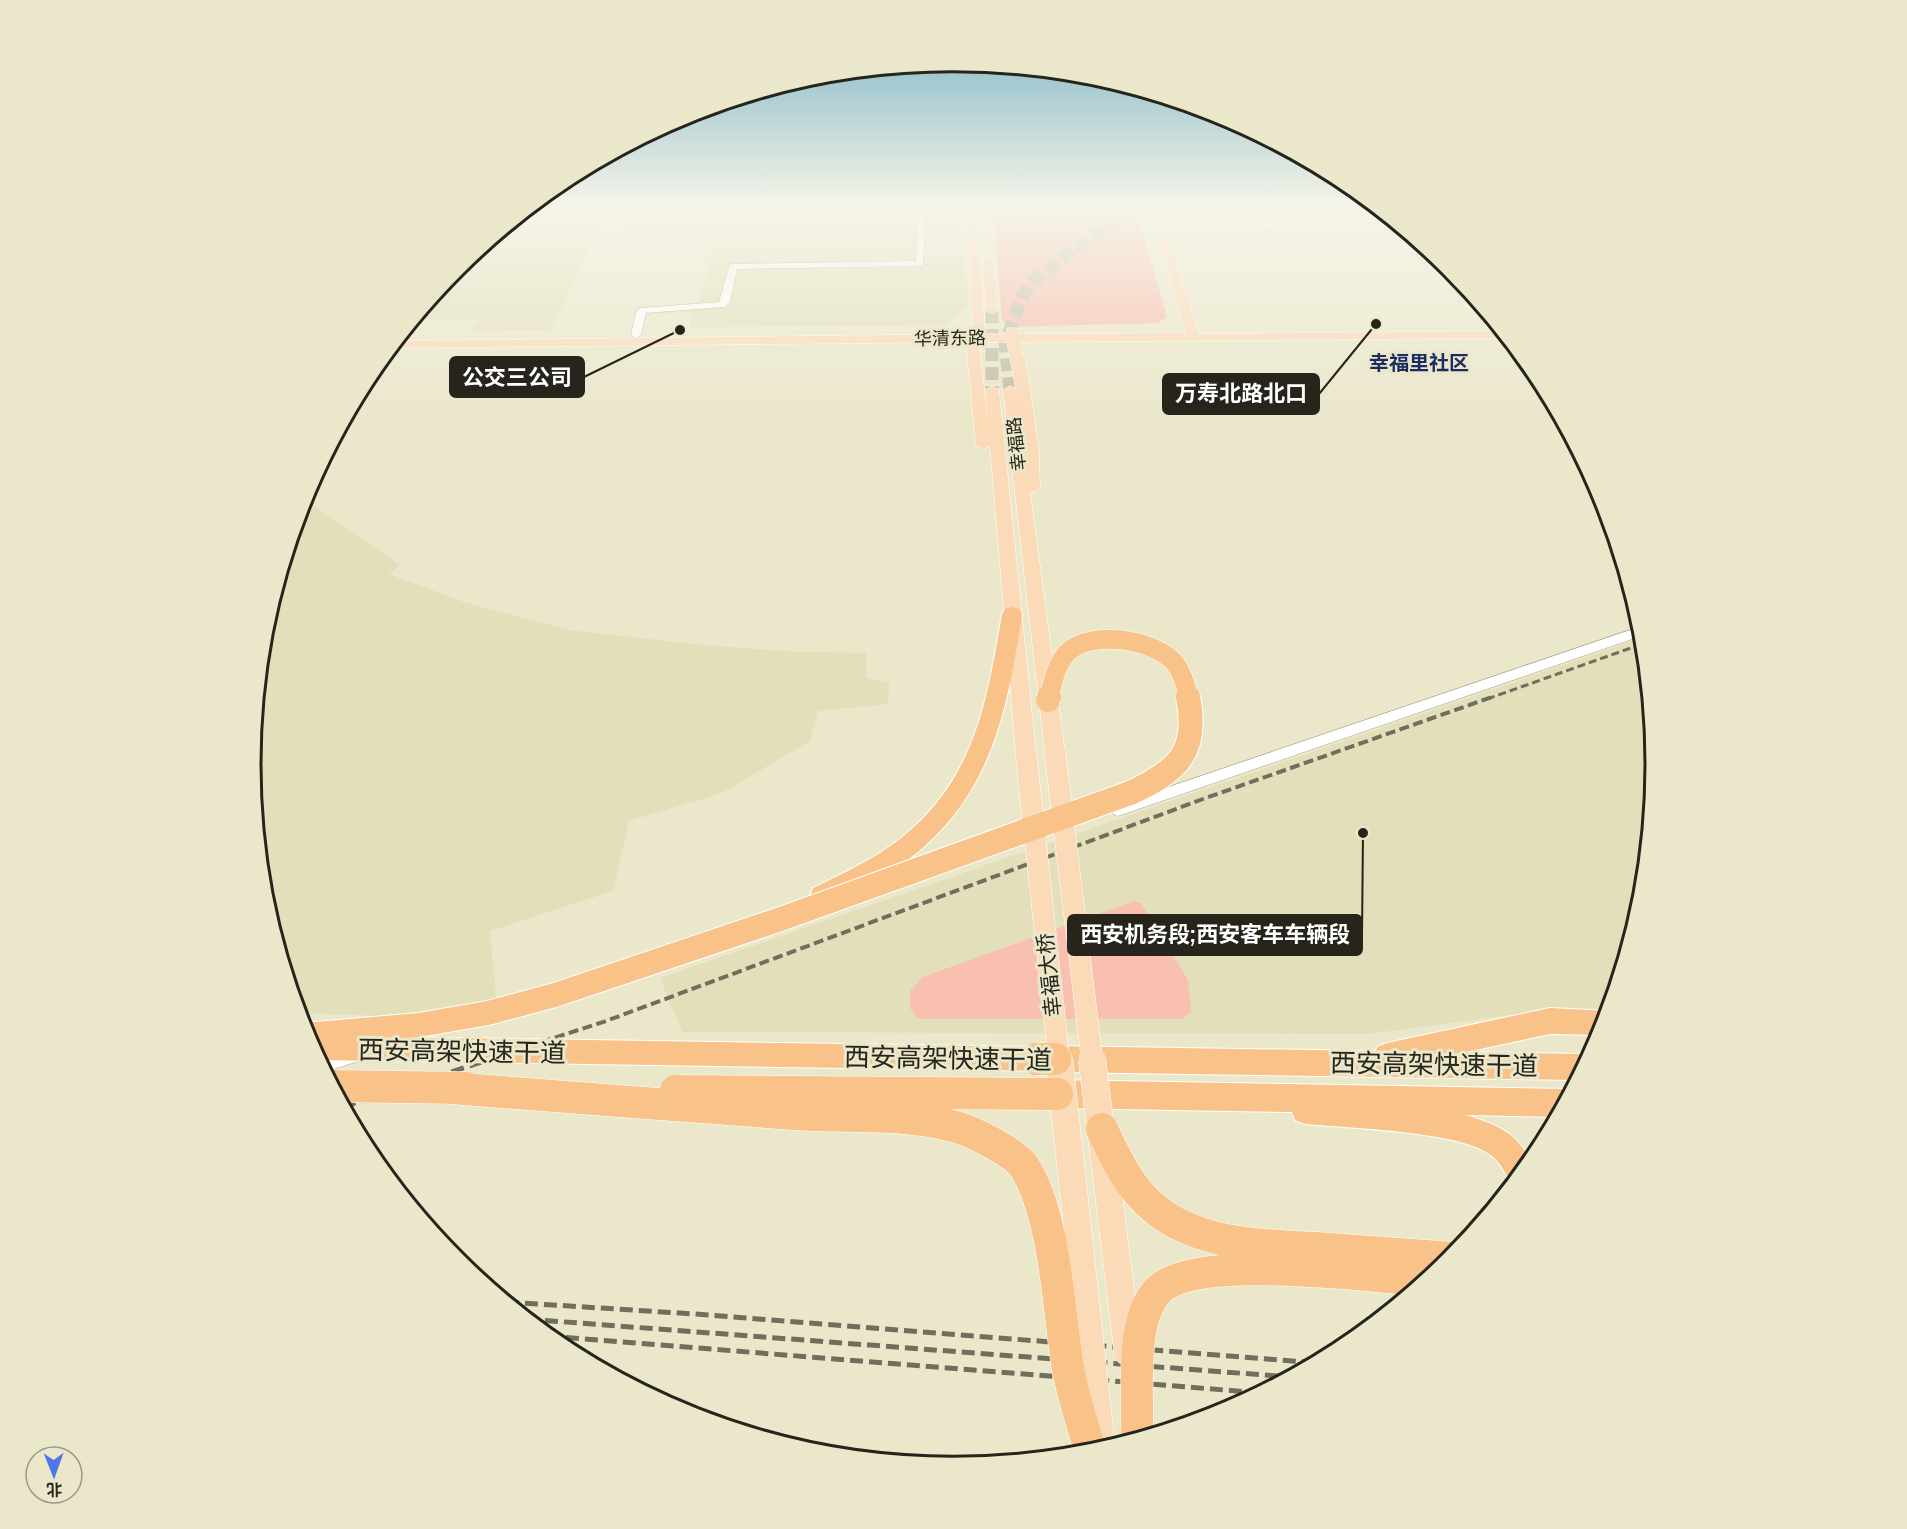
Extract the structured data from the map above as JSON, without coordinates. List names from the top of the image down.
{
  "streets": {
    "highway": ["西安高架快速干道"],
    "main road": ["华清东路", "幸福路", "幸福大桥"]
  },
  "crossings": [
    ["幸福路", "幸福大桥"]
  ],
  "districts": ["幸福里社区"],
  "places": ["万寿北路北口", "公交三公司", "西安机务段;西安客车车辆段"],
  "north": "bottom"
}
